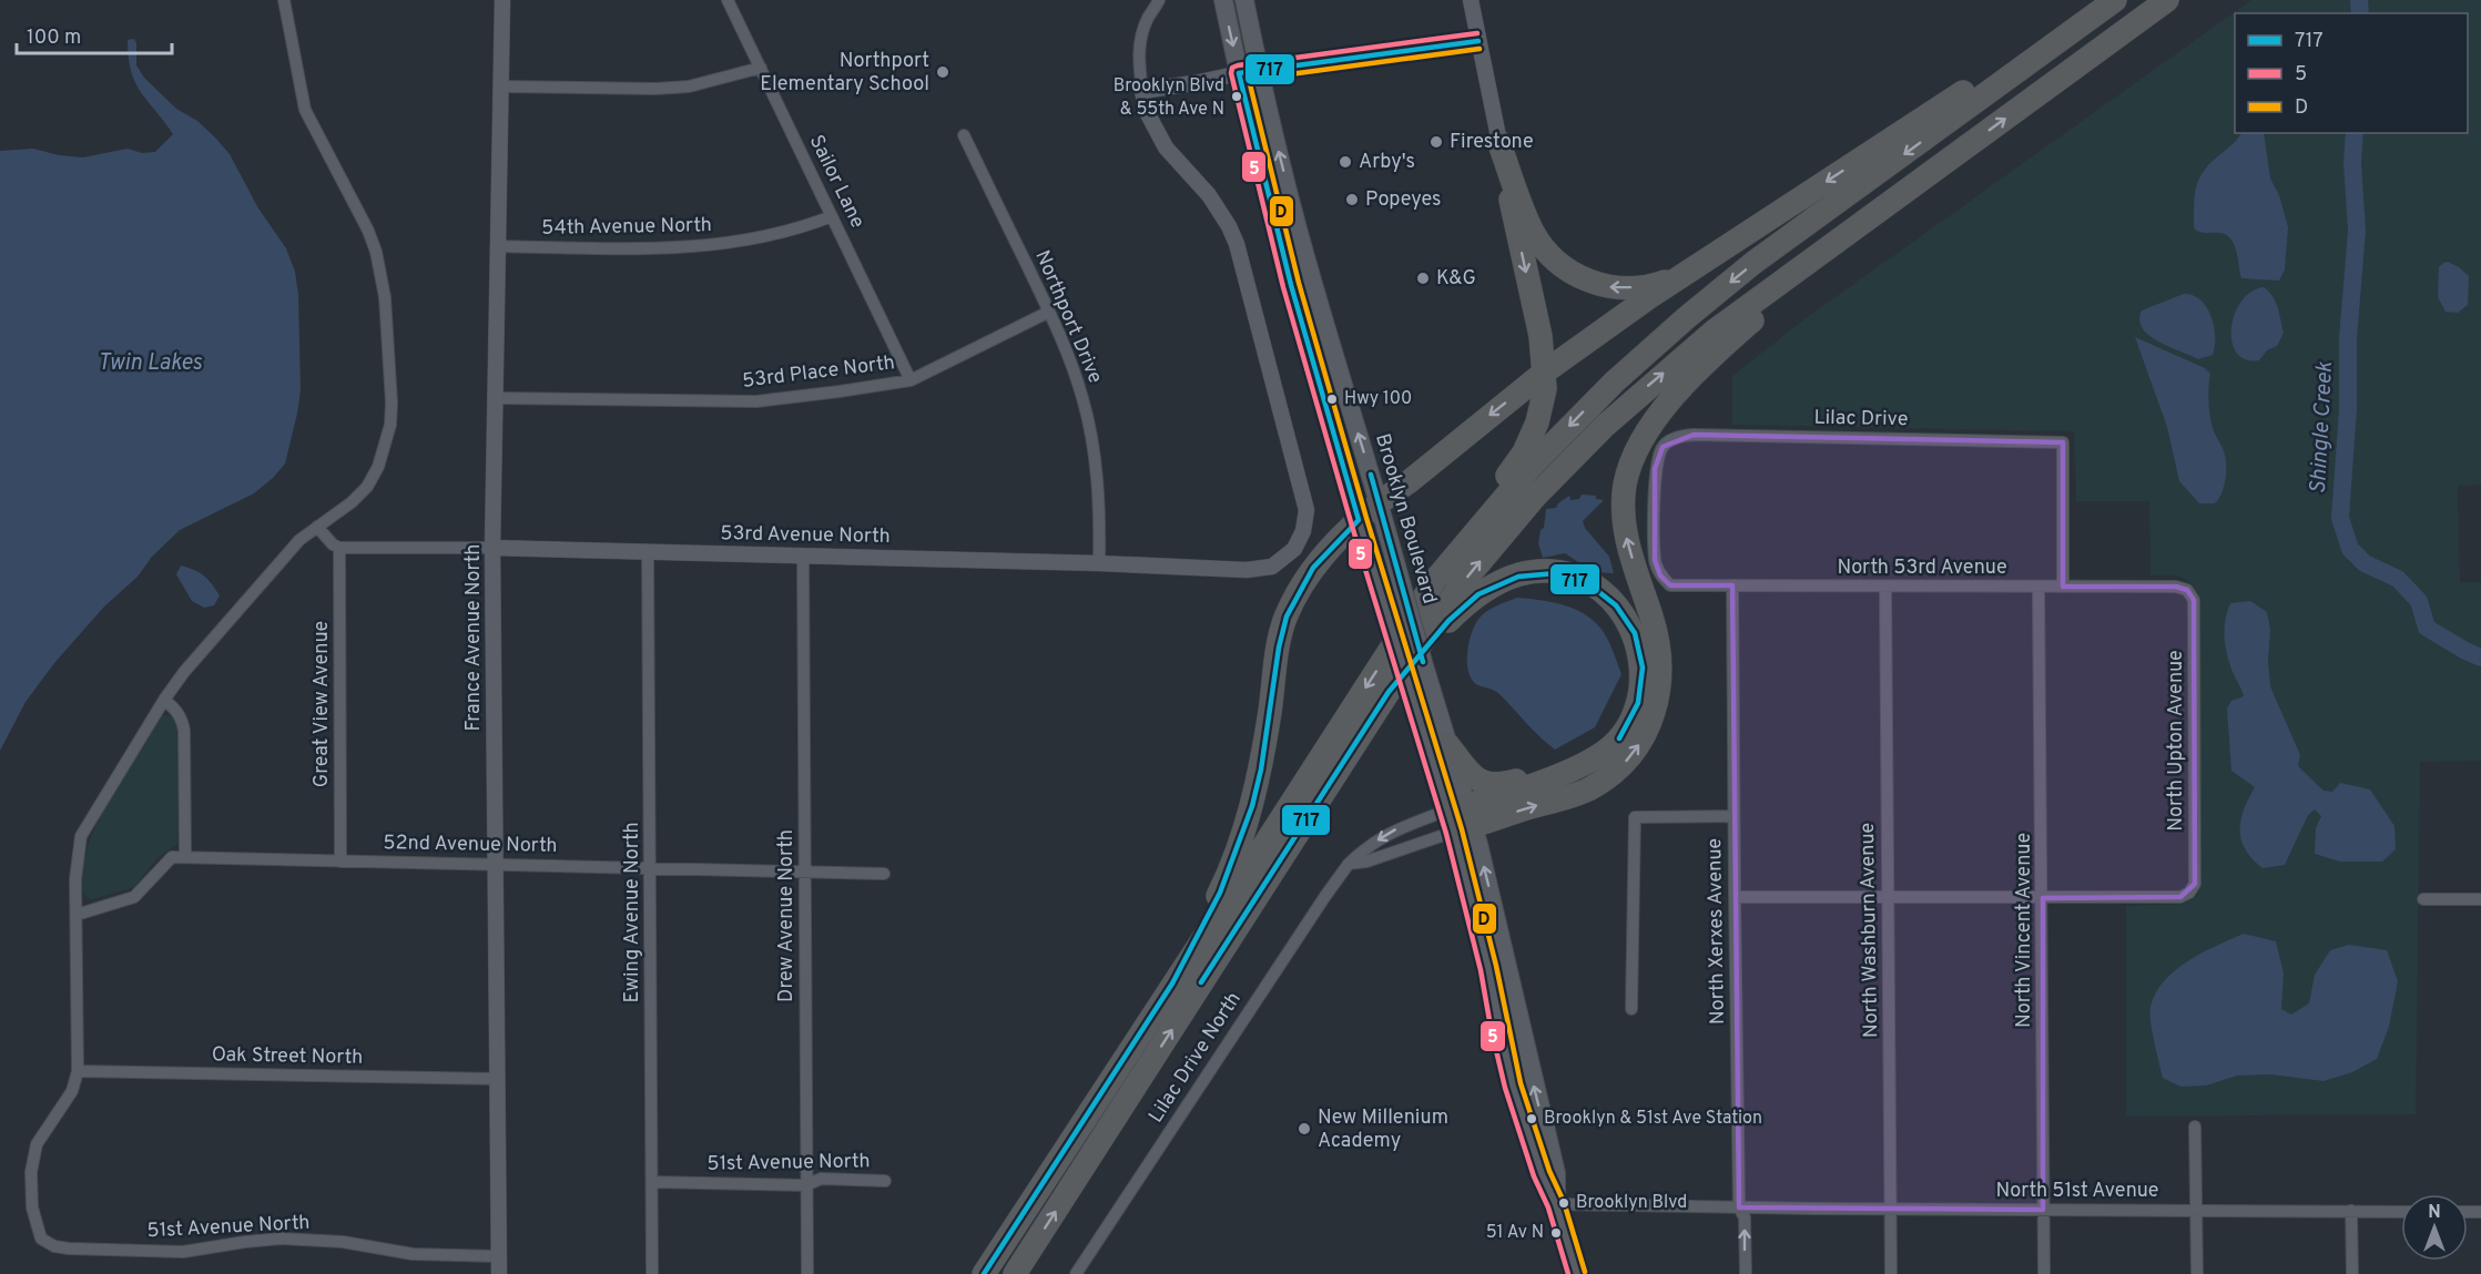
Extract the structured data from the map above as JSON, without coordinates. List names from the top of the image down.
{
  "streets": {
    "main road": ["Brooklyn Boulevard"],
    "street": [
      "Sailor Lane",
      "54th Avenue North",
      "Northport Drive",
      "53rd Place North",
      "Lilac Drive",
      "53rd Avenue North",
      "North 53rd Avenue",
      "France Avenue North",
      "Great View Avenue",
      "North Upton Avenue",
      "52nd Avenue North",
      "Ewing Avenue North",
      "Drew Avenue North",
      "North Washburn Avenue",
      "North Vincent Avenue",
      "North Xerxes Avenue",
      "Oak Street North",
      "Lilac Drive North",
      "51st Avenue North",
      "North 51st Avenue"
    ]
  },
  "crossings": [
    ["Sailor Lane", "54th Avenue North"],
    ["Sailor Lane", "53rd Place North"],
    ["54th Avenue North", "France Avenue North"],
    ["Northport Drive", "53rd Place North"],
    ["Northport Drive", "53rd Avenue North"],
    ["53rd Place North", "France Avenue North"],
    ["Lilac Drive", "North 53rd Avenue"],
    ["Brooklyn Boulevard", "Lilac Drive North"],
    ["53rd Avenue North", "France Avenue North"],
    ["53rd Avenue North", "Great View Avenue"],
    ["53rd Avenue North", "Ewing Avenue North"],
    ["53rd Avenue North", "Drew Avenue North"],
    ["North 53rd Avenue", "North Upton Avenue"],
    ["North 53rd Avenue", "North Washburn Avenue"],
    ["North 53rd Avenue", "North Vincent Avenue"],
    ["North 53rd Avenue", "North Xerxes Avenue"],
    ["France Avenue North", "52nd Avenue North"],
    ["France Avenue North", "Oak Street North"],
    ["France Avenue North", "51st Avenue North"],
    ["Great View Avenue", "52nd Avenue North"],
    ["North Upton Avenue", "North Vincent Avenue"],
    ["52nd Avenue North", "Ewing Avenue North"],
    ["52nd Avenue North", "Drew Avenue North"],
    ["Ewing Avenue North", "51st Avenue North"],
    ["Drew Avenue North", "51st Avenue North"],
    ["North Washburn Avenue", "North 51st Avenue"],
    ["North Vincent Avenue", "North 51st Avenue"],
    ["North Xerxes Avenue", "North 51st Avenue"],
    ["Oak Street North", "51st Avenue North"]
  ],
  "water": ["Twin Lakes", "Shingle Creek"],
  "places": [
    "Northport Elementary School",
    "Brooklyn Blvd & 55th Ave N",
    "Firestone",
    "Arby's",
    "Popeyes",
    "K&G",
    "Hwy 100",
    "Brooklyn & 51st Ave Station",
    "New Millenium Academy",
    "Brooklyn Blvd",
    "51 Av N"
  ],
  "lines": ["transit line 5", "transit line 717", "transit line D"],
  "legend": ["717", "5", "D"],
  "scale_bar": "100 m",
  "north": "top"
}
